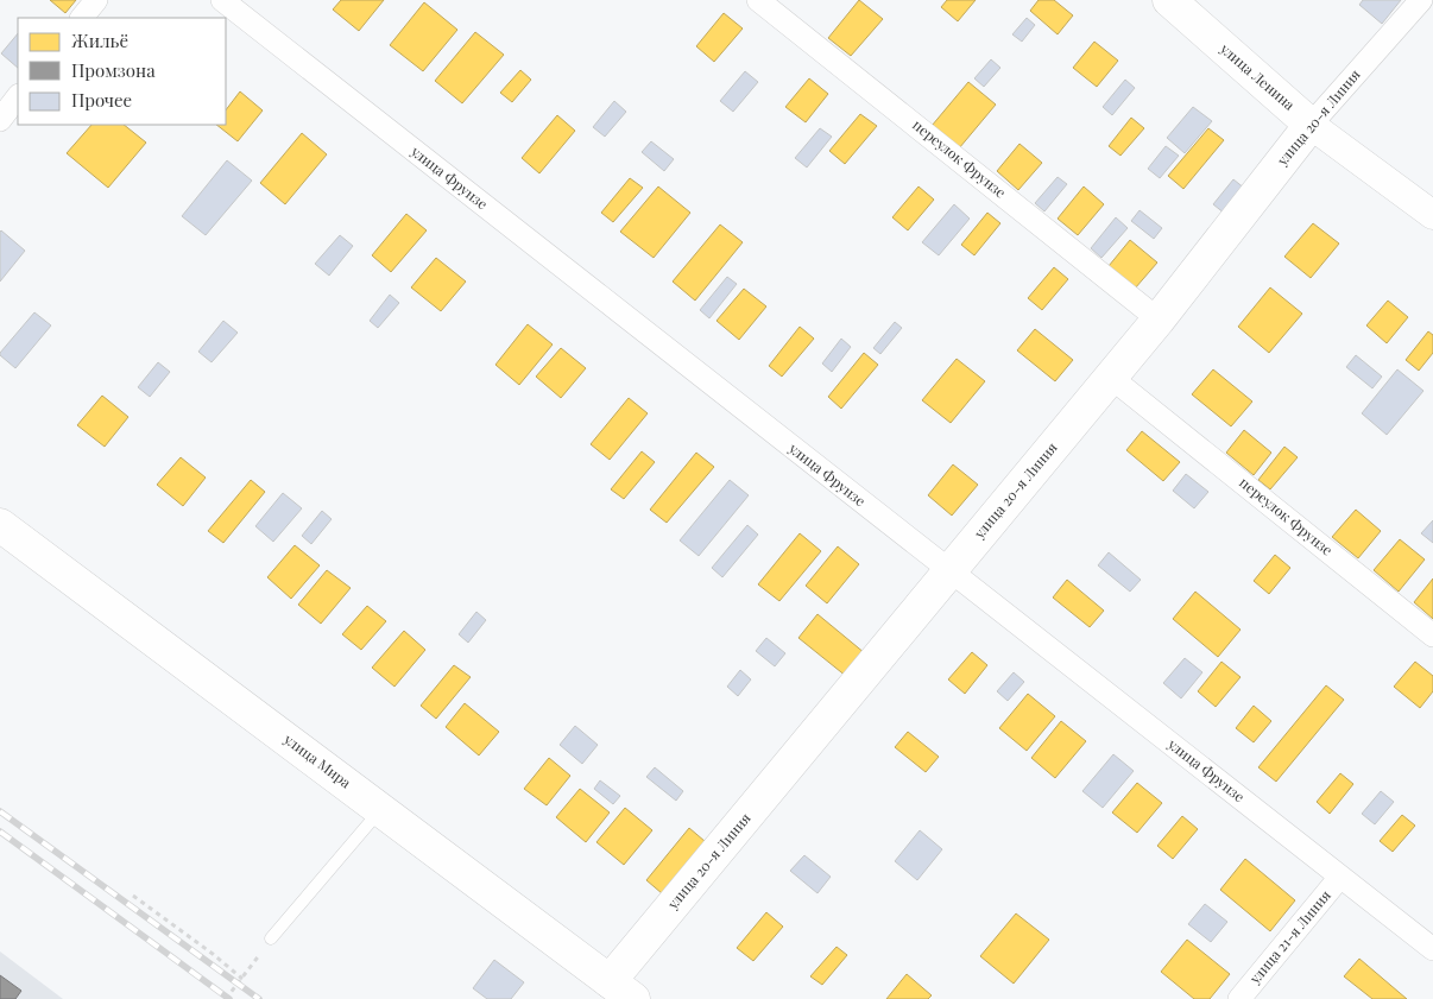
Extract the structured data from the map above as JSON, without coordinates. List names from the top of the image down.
{
  "streets": {
    "main road": ["улица Ленина", "улица 20-я Линия", "улица Мира"],
    "street": ["переулок Фрунзе", "улица Фрунзе", "улица 21-я Линия"]
  },
  "crossings": [
    ["улица Ленина", "улица 20-я Линия"],
    ["улица 20-я Линия", "переулок Фрунзе"],
    ["улица 20-я Линия", "улица Фрунзе"],
    ["улица 20-я Линия", "улица Мира"],
    ["улица Фрунзе", "улица 21-я Линия"]
  ],
  "legend": ["Жильё", "Промзона", "Прочее"]
}
